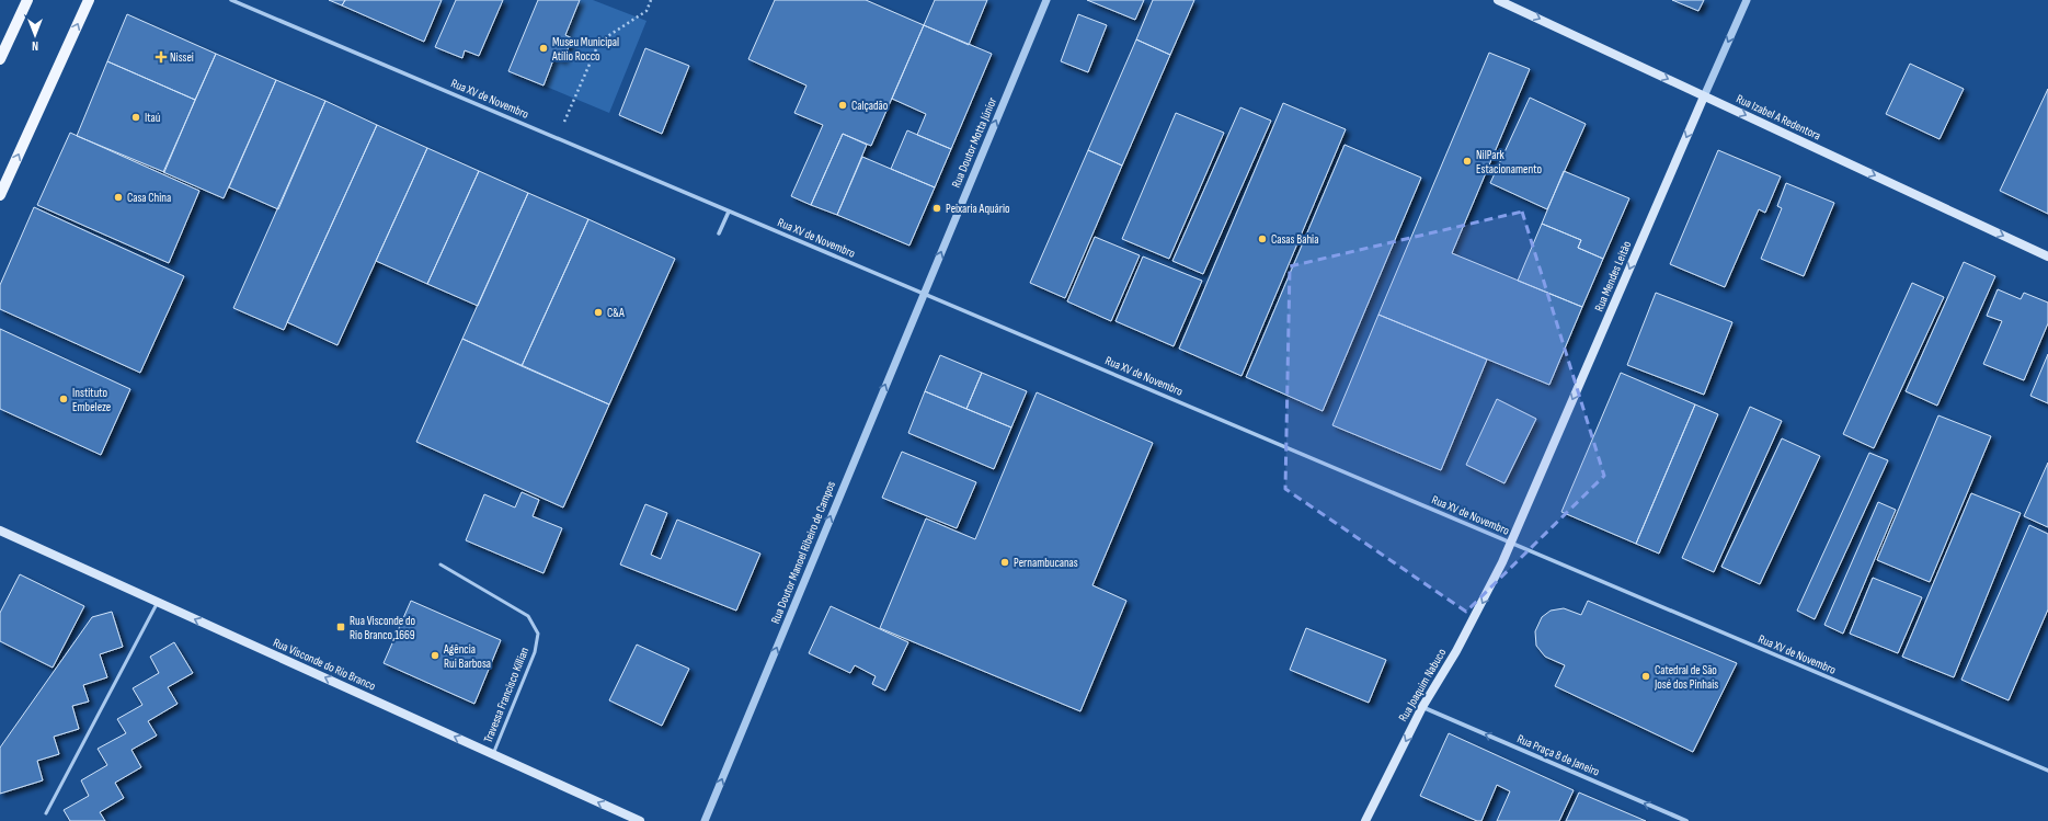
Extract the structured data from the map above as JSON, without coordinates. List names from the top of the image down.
{
  "streets": {
    "main road": [
      "Rua Izabel A Redentora",
      "Rua Mendes Leitão",
      "Rua Visconde do Rio Branco",
      "Rua Joaquim Nabuco"
    ],
    "street": [
      "Rua XV de Novembro",
      "Rua Doutor Motta Júnior",
      "Rua Doutor Manoel Ribeiro de Campos",
      "Rua Praça 8 de Janeiro"
    ],
    "lane": ["Travessa Francisco Killian"]
  },
  "crossings": [
    ["Rua XV de Novembro", "Rua Doutor Motta Júnior"],
    ["Rua XV de Novembro", "Rua Mendes Leitão"],
    ["Rua XV de Novembro", "Rua Doutor Manoel Ribeiro de Campos"],
    ["Rua Izabel A Redentora", "Rua Mendes Leitão"],
    ["Rua Doutor Motta Júnior", "Rua Doutor Manoel Ribeiro de Campos"],
    ["Rua Mendes Leitão", "Rua Joaquim Nabuco"],
    ["Rua Visconde do Rio Branco", "Travessa Francisco Killian"],
    ["Rua Joaquim Nabuco", "Rua Praça 8 de Janeiro"]
  ],
  "one_way": [
    "Rua Izabel A Redentora",
    "Rua Doutor Motta Júnior",
    "Rua Mendes Leitão",
    "Rua Doutor Manoel Ribeiro de Campos",
    "Rua Visconde do Rio Branco",
    "Rua Joaquim Nabuco",
    "Rua Praça 8 de Janeiro"
  ],
  "places": {
    "other": [
      "Museu Municipal Atílio Rocco",
      "Calçadão",
      "Itaú",
      "NilPark Estacionamento",
      "Casa China",
      "Peixaria Aquário",
      "Casas Bahia",
      "C&A",
      "Instituto Embeleze",
      "Pernambucanas",
      "Agência Rui Barbosa",
      "Catedral de São José dos Pinhais"
    ],
    "health": ["Nissei"],
    "transit": ["Rua Visconde do Rio Branco,1669"]
  },
  "north": "bottom"
}
